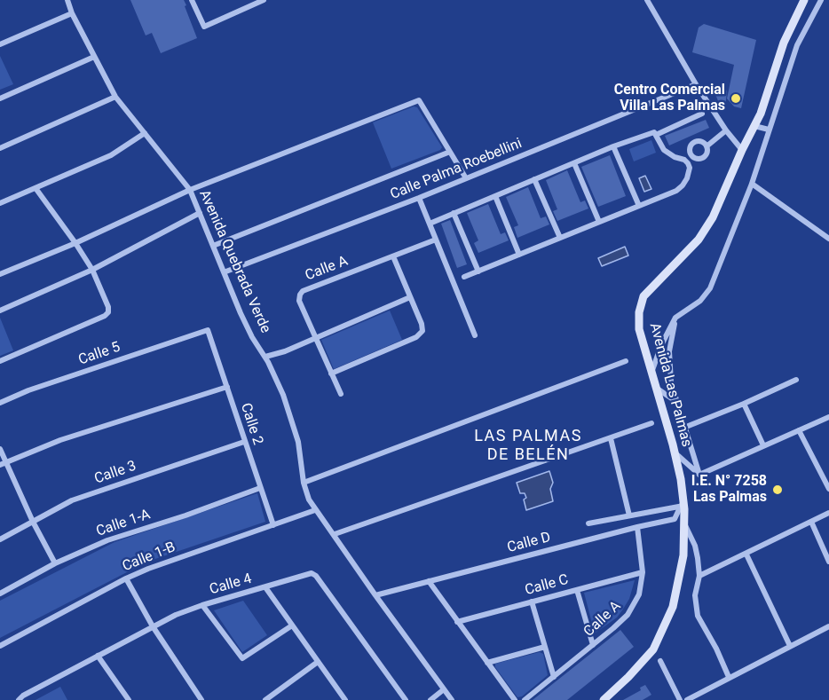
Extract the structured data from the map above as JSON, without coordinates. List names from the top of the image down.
{
  "streets": {
    "main road": ["Avenida Las Palmas"],
    "street": [
      "Calle Palma Roebellini",
      "Avenida Quebrada Verde",
      "Calle A",
      "Calle 5",
      "Calle 2",
      "Calle 3",
      "Calle 1-A",
      "Calle D",
      "Calle 1-B",
      "Calle 4",
      "Calle C"
    ]
  },
  "crossings": [
    ["Calle Palma Roebellini", "Avenida Quebrada Verde"],
    ["Avenida Quebrada Verde", "Calle D"],
    ["Avenida Quebrada Verde", "Calle 1-B"],
    ["Calle A", "Calle D"],
    ["Calle A", "Calle C"],
    ["Calle 5", "Calle 2"],
    ["Avenida Las Palmas", "Calle D"],
    ["Calle 2", "Calle 3"],
    ["Calle 2", "Calle 1-A"],
    ["Calle 2", "Calle 1-B"]
  ],
  "districts": ["LAS PALMAS DE BELÉN"],
  "places": ["Centro Comercial Villa Las Palmas", "I.E. N° 7258 Las Palmas"]
}
